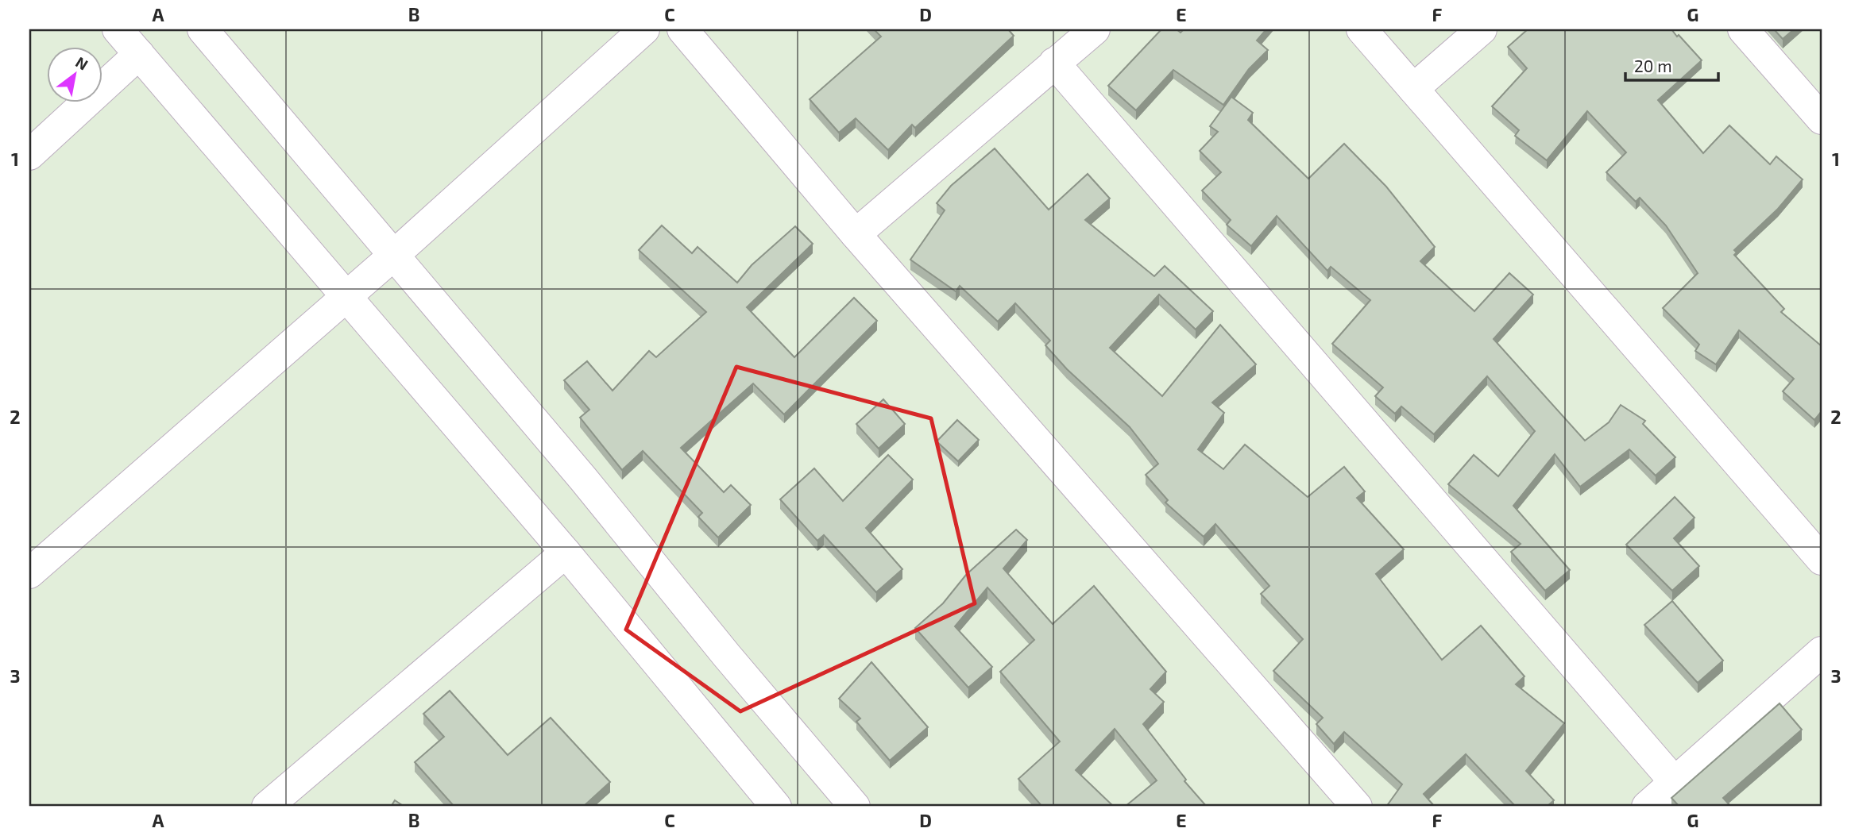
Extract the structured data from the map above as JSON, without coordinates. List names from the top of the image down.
{
  "scale_bar": "20 m",
  "north": "top right",
  "grid": {
    "columns": [
      "A",
      "B",
      "C",
      "D",
      "E",
      "F",
      "G"
    ],
    "rows": ["1", "2", "3"]
  }
}
